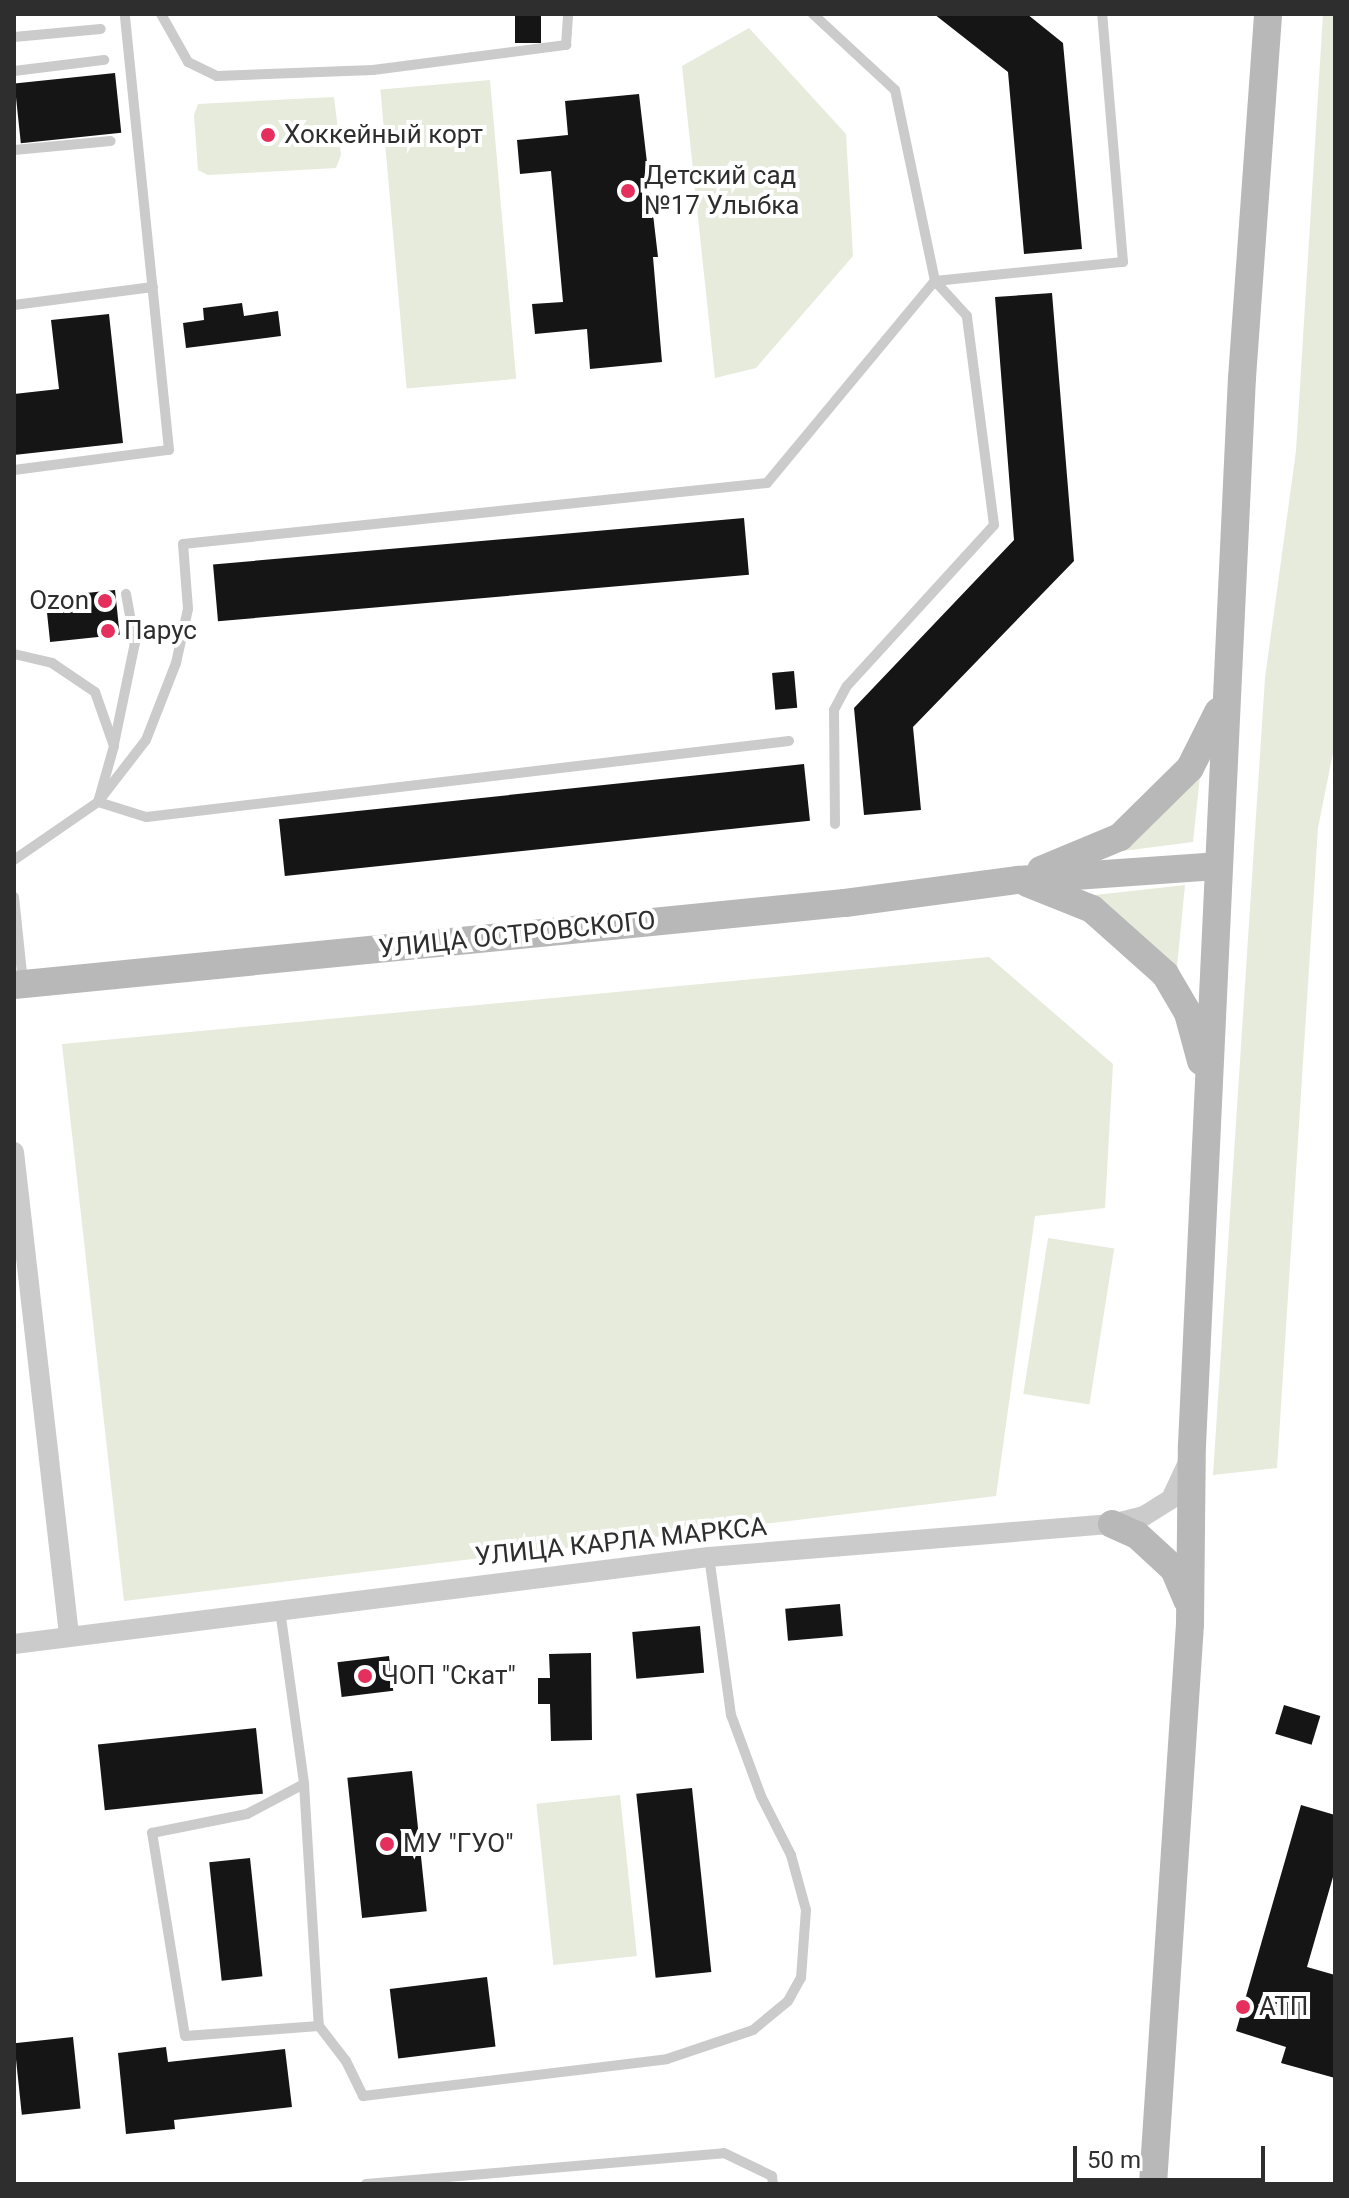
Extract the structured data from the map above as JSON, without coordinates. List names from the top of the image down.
{
  "streets": {
    "main road": ["УЛИЦА ОСТРОВСКОГО"],
    "street": ["УЛИЦА КАРЛА МАРКСА"]
  },
  "places": [
    "Хоккейный корт",
    "Детский сад №17 Улыбка",
    "Ozon",
    "Парус",
    "ЧОП \"Скат\"",
    "МУ \"ГУО\"",
    "АТП"
  ],
  "scale_bar": "50 m"
}
